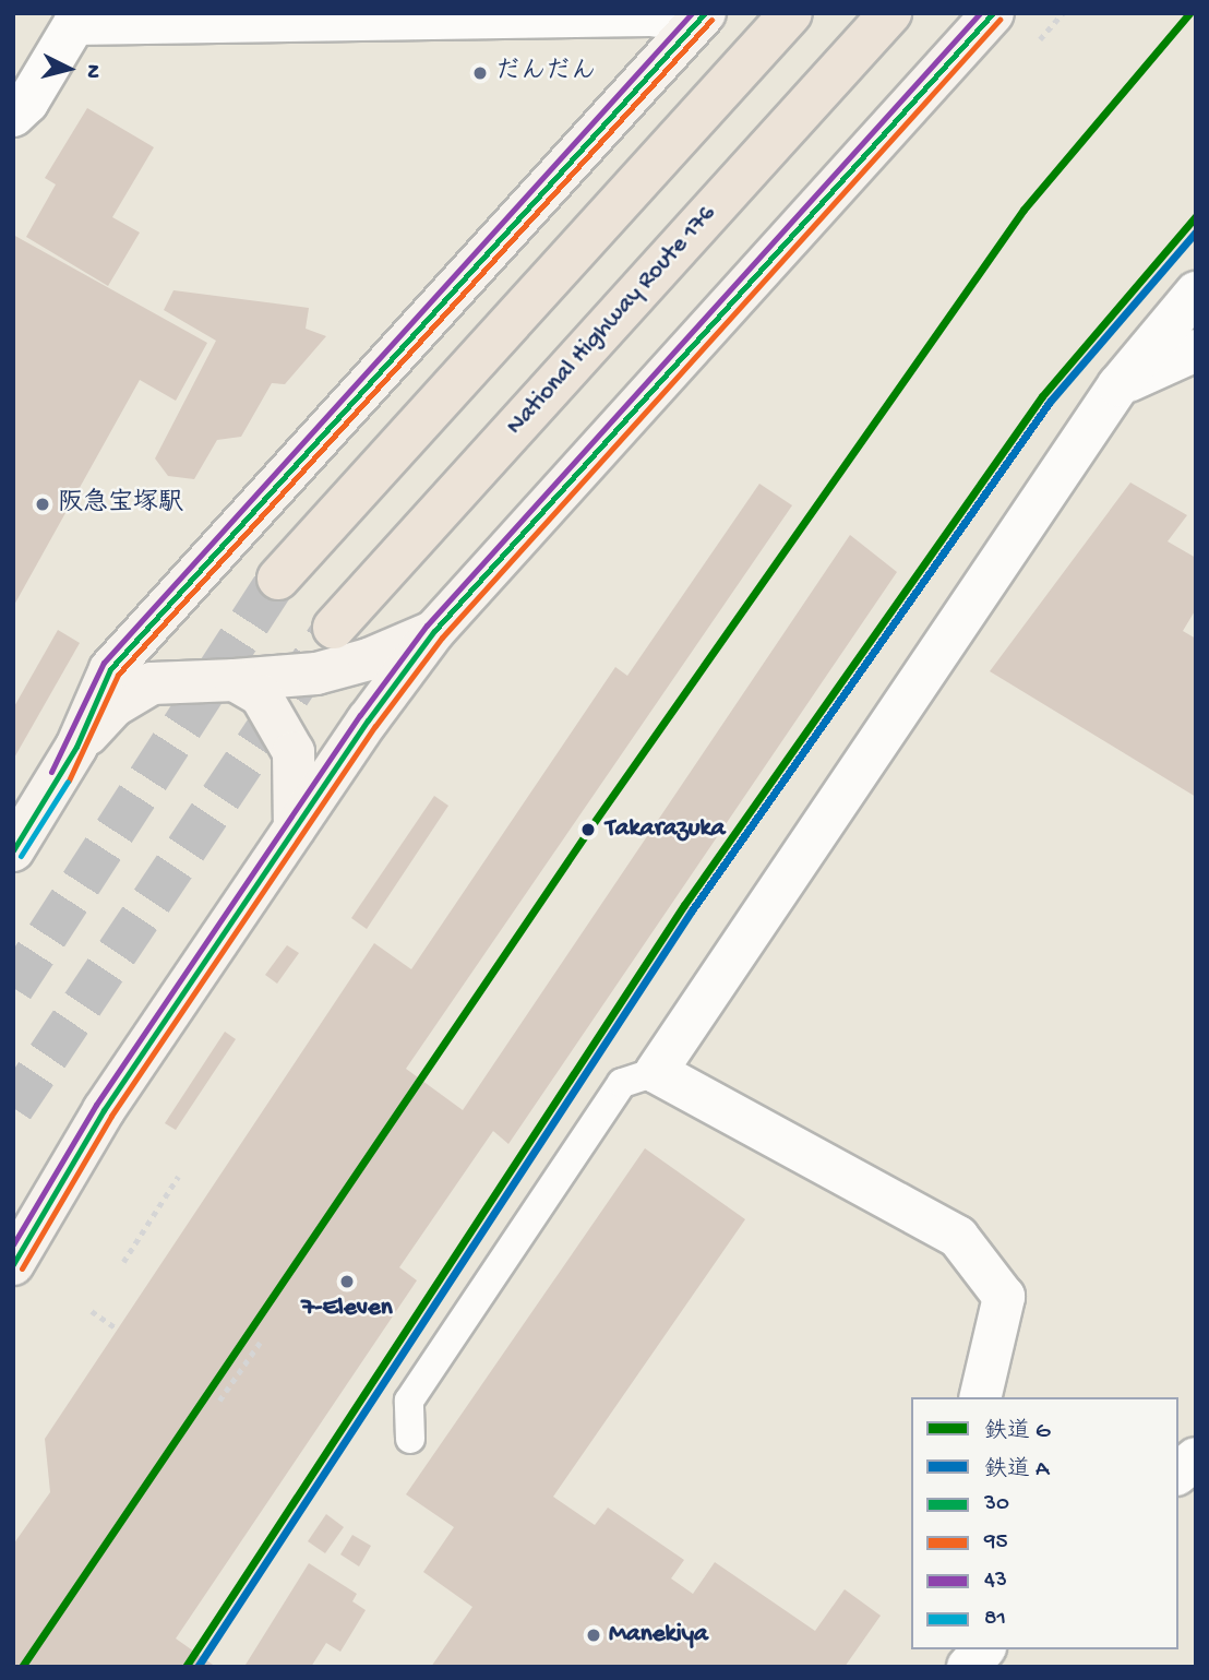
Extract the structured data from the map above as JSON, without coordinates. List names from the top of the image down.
{
  "streets": {
    "highway": ["National Highway Route 176"]
  },
  "places": [
    "だんだん",
    "阪急宝塚駅",
    "Takarazuka",
    "7-Eleven",
    "Manekiya"
  ],
  "lines": [
    "rail line G",
    "transit line 30",
    "transit line 43",
    "transit line 95",
    "rail line A",
    "transit line 81"
  ],
  "legend": [
    "鉄道 G",
    "鉄道 A",
    "30",
    "95",
    "43",
    "81"
  ],
  "north": "right"
}
